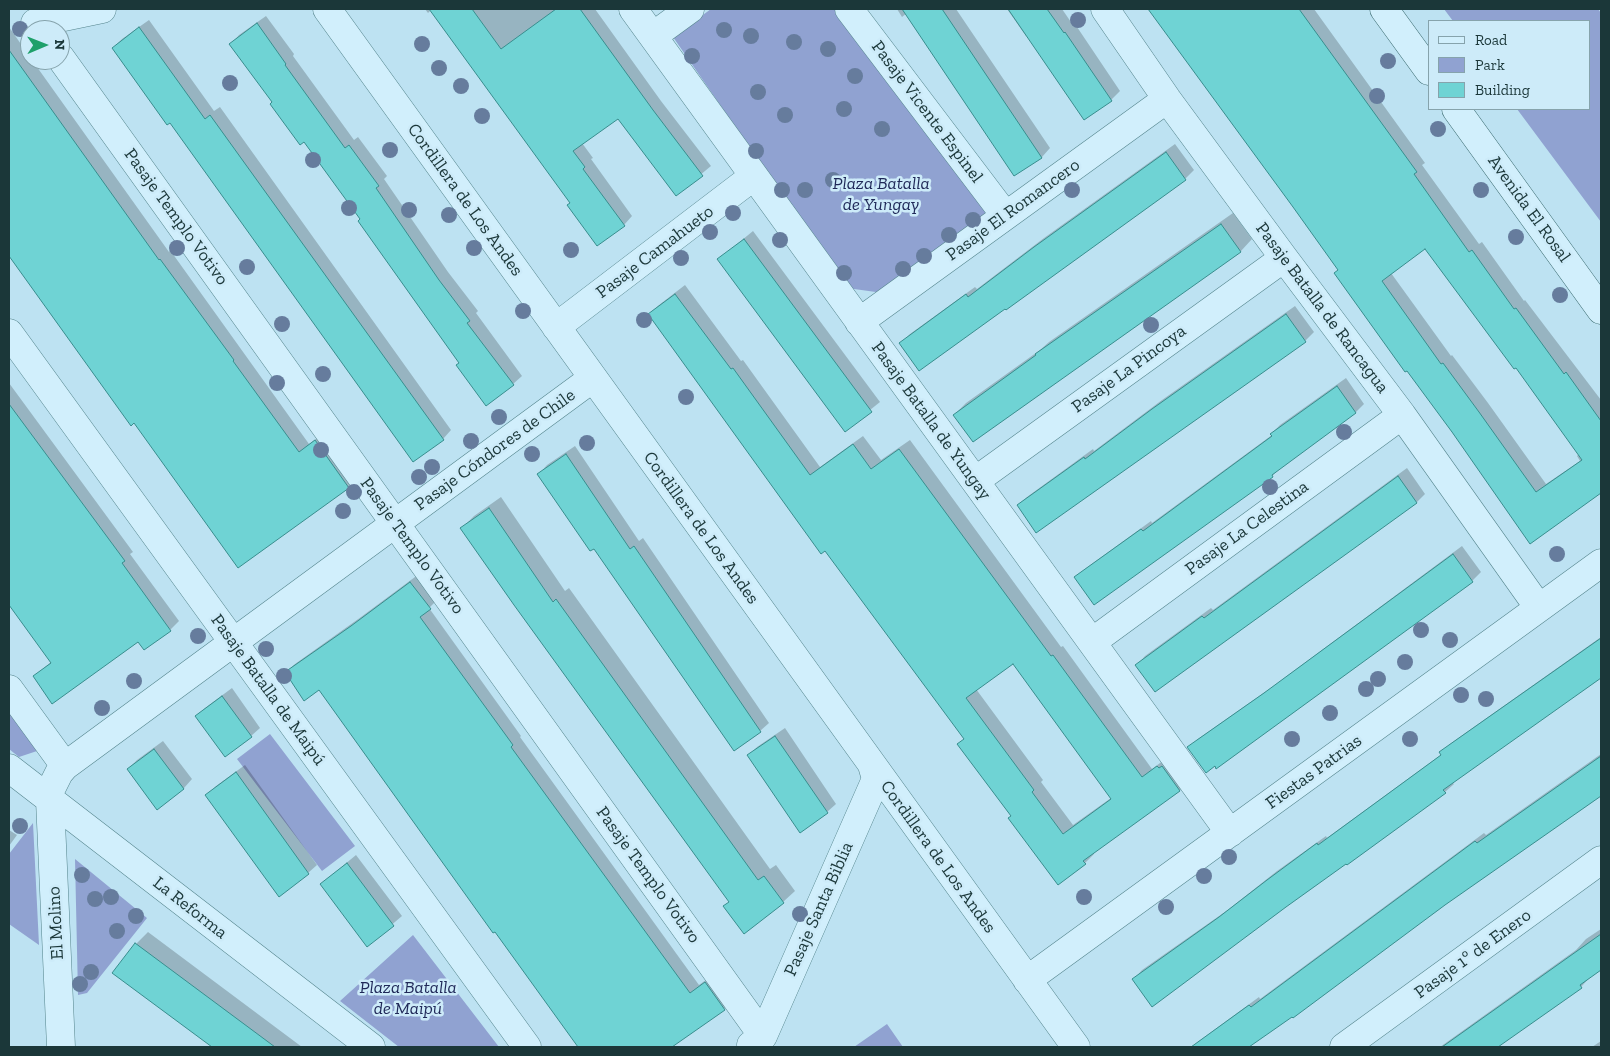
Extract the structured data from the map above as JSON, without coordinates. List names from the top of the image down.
{
  "streets": {
    "street": [
      "Pasaje Vicente Espinel",
      "Cordillera de Los Andes",
      "Avenida El Rosal",
      "Pasaje El Romancero",
      "Pasaje Templo Votivo",
      "Pasaje Camahueto",
      "Pasaje Batalla de Rancagua",
      "Pasaje La Pincoya",
      "Pasaje Batalla de Yungay",
      "Pasaje Cóndores de Chile",
      "Pasaje La Celestina",
      "Pasaje Batalla de Maipú",
      "Fiestas Patrias",
      "La Reforma",
      "Pasaje Santa Biblia",
      "El Molino",
      "Pasaje 1º de Enero"
    ]
  },
  "crossings": [
    ["Pasaje Vicente Espinel", "Pasaje El Romancero"],
    ["Cordillera de Los Andes", "Pasaje Camahueto"],
    ["Cordillera de Los Andes", "Pasaje Cóndores de Chile"],
    ["Cordillera de Los Andes", "Fiestas Patrias"],
    ["Cordillera de Los Andes", "Pasaje Santa Biblia"],
    ["Pasaje El Romancero", "Pasaje Batalla de Rancagua"],
    ["Pasaje El Romancero", "Pasaje Batalla de Yungay"],
    ["Pasaje Templo Votivo", "Pasaje Cóndores de Chile"],
    ["Pasaje Templo Votivo", "Pasaje Santa Biblia"],
    ["Pasaje Camahueto", "Pasaje Batalla de Yungay"],
    ["Pasaje Batalla de Rancagua", "Pasaje La Pincoya"],
    ["Pasaje Batalla de Rancagua", "Pasaje La Celestina"],
    ["Pasaje Batalla de Rancagua", "Fiestas Patrias"],
    ["Pasaje La Pincoya", "Pasaje Batalla de Yungay"],
    ["Pasaje Batalla de Yungay", "Pasaje La Celestina"],
    ["Pasaje Batalla de Yungay", "Fiestas Patrias"],
    ["Pasaje Cóndores de Chile", "Pasaje Batalla de Maipú"],
    ["Pasaje Cóndores de Chile", "La Reforma"],
    ["Pasaje Cóndores de Chile", "El Molino"],
    ["La Reforma", "El Molino"]
  ],
  "parks": ["Plaza Batalla de Yungay", "Plaza Batalla de Maipú"],
  "legend": ["Road", "Park", "Building"],
  "north": "right"
}
